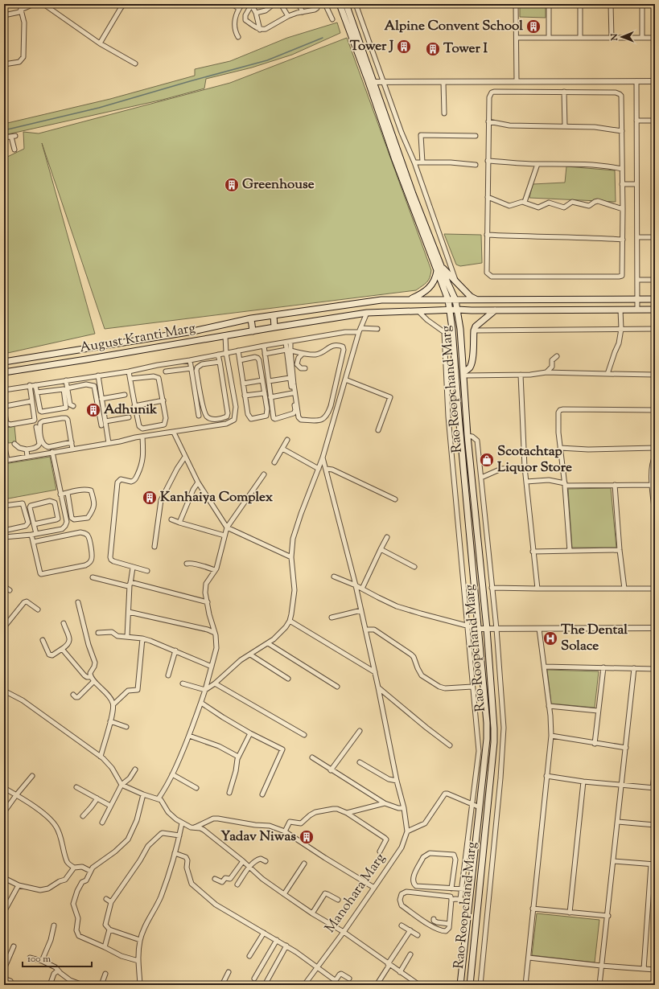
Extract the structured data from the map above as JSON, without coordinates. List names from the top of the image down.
{
  "streets": {
    "main road": ["August Kranti Marg", "Rao Roopchand Marg"],
    "street": ["Manohara Marg"]
  },
  "crossings": [
    ["August Kranti Marg", "Rao Roopchand Marg"]
  ],
  "places": {
    "building": [
      "Alpine Convent School",
      "Tower J",
      "Tower I",
      "Greenhouse",
      "Adhunik",
      "Kanhaiya Complex",
      "Yadav Niwas"
    ],
    "shop": ["Scotachtap Liquor Store"],
    "hospital": ["The Dental Solace"]
  },
  "scale_bar": "100 m",
  "north": "left"
}
